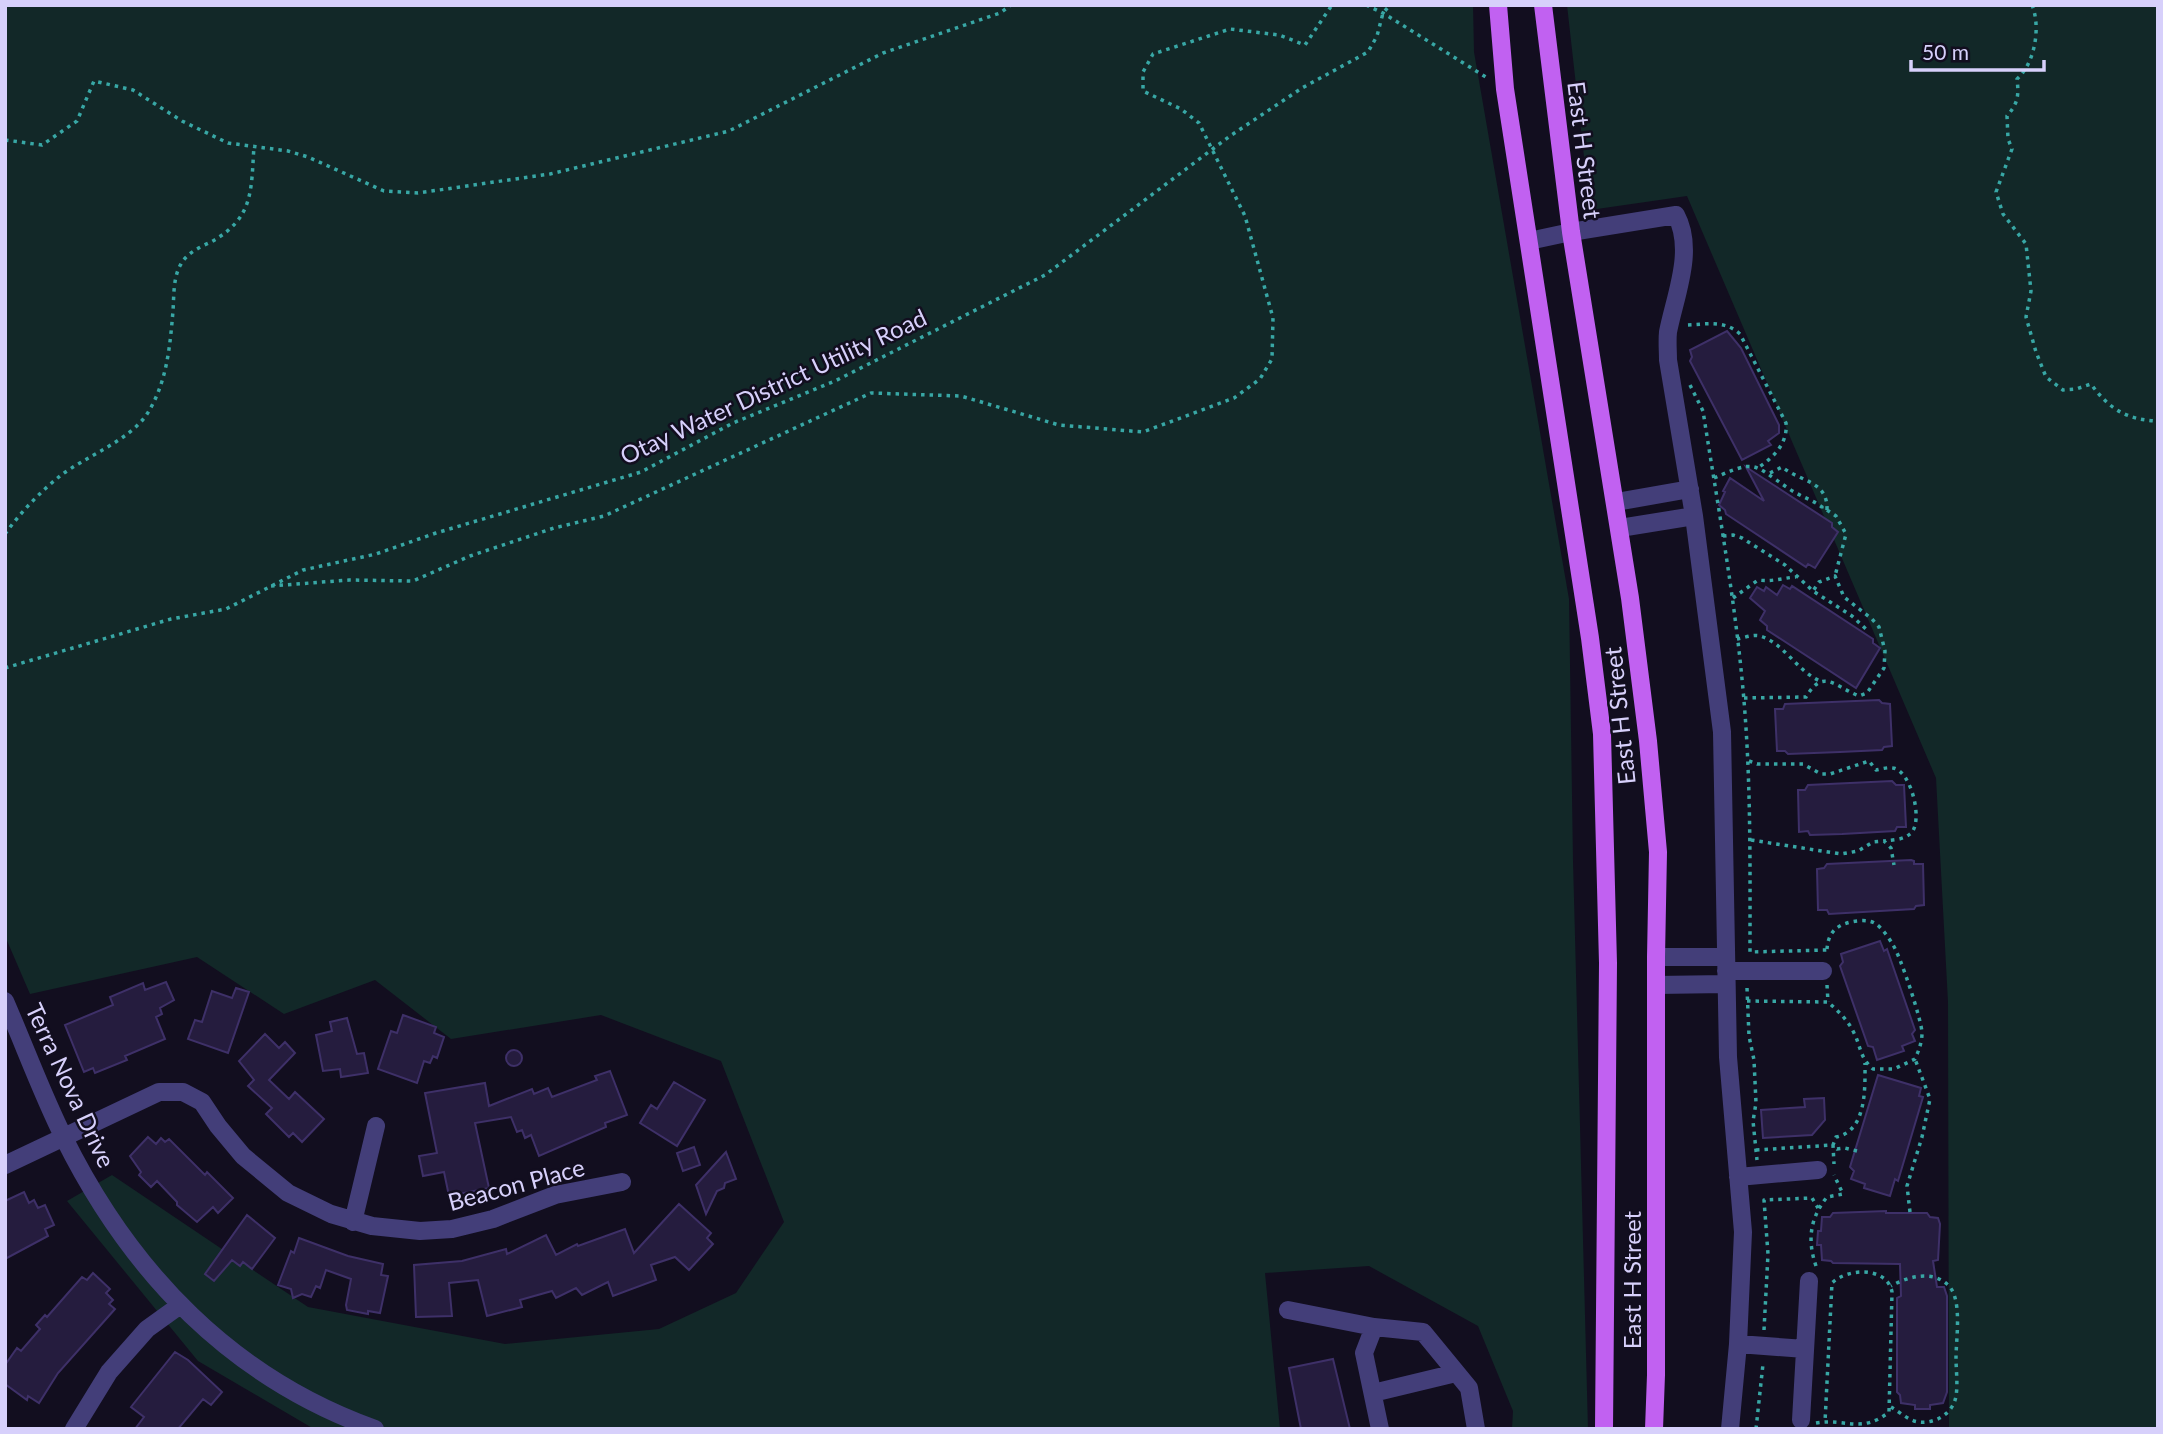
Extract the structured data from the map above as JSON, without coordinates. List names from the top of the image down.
{
  "streets": {
    "main road": ["East H Street"],
    "street": ["Terra Nova Drive", "Beacon Place"],
    "path": ["Otay Water District Utility Road"]
  },
  "crossings": [
    ["Terra Nova Drive", "Beacon Place"]
  ],
  "scale_bar": "50 m"
}
